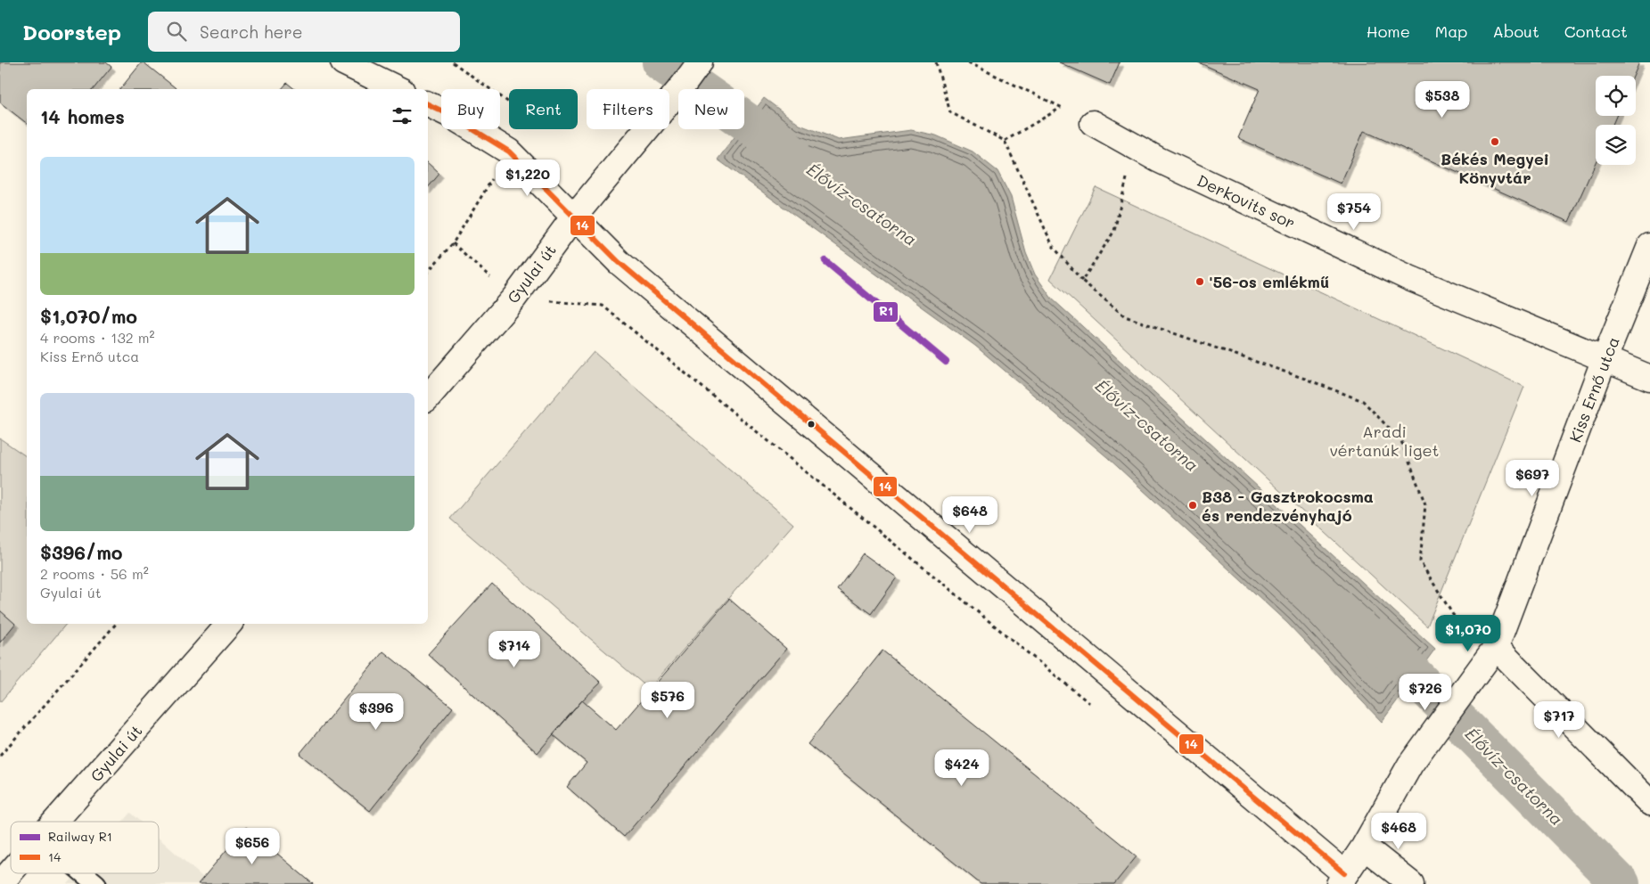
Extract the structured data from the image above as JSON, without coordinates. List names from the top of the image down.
{
  "streets": {
    "street": ["Derkovits sor", "Gyulai út", "Kiss Ernő utca"]
  },
  "crossings": [
    ["Derkovits sor", "Kiss Ernő utca"]
  ],
  "water": ["Élővíz-csatorna"],
  "parks": ["Aradi vértanúk liget"],
  "places": ["Békés Megyei Könyvtár", "'56-os emlékmű", "B38 - Gasztrokocsma és rendezvényhajó"],
  "lines": ["transit line 14", "rail line R1"],
  "legend": ["Railway R1", "14"],
  "page": {
    "header": "Doorstep",
    "search": "Search here",
    "nav": [
      "Home",
      "Map",
      "About",
      "Contact"
    ],
    "price": [
      "$538",
      "$1,220",
      "$754",
      "$697",
      "$648",
      "$1,070",
      "$714",
      "$726",
      "$576",
      "$396",
      "$717",
      "$424",
      "$468",
      "$656"
    ],
    "chip": [
      "Buy",
      "Rent",
      "Filters",
      "New"
    ],
    "heading": "14 homes",
    "list": [
      {
        "name": "$1,070/mo",
        "note": "4 rooms · 132 m² · Kiss Ernő utca"
      },
      {
        "name": "$396/mo",
        "note": "2 rooms · 56 m² · Gyulai út"
      }
    ]
  }
}
